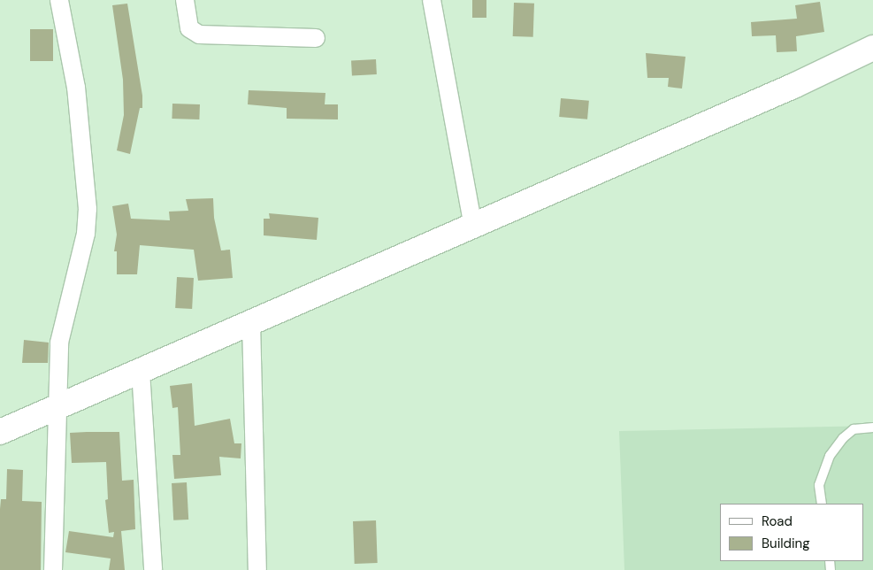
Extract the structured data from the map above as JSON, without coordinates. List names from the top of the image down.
{
  "legend": ["Road", "Building"]
}
